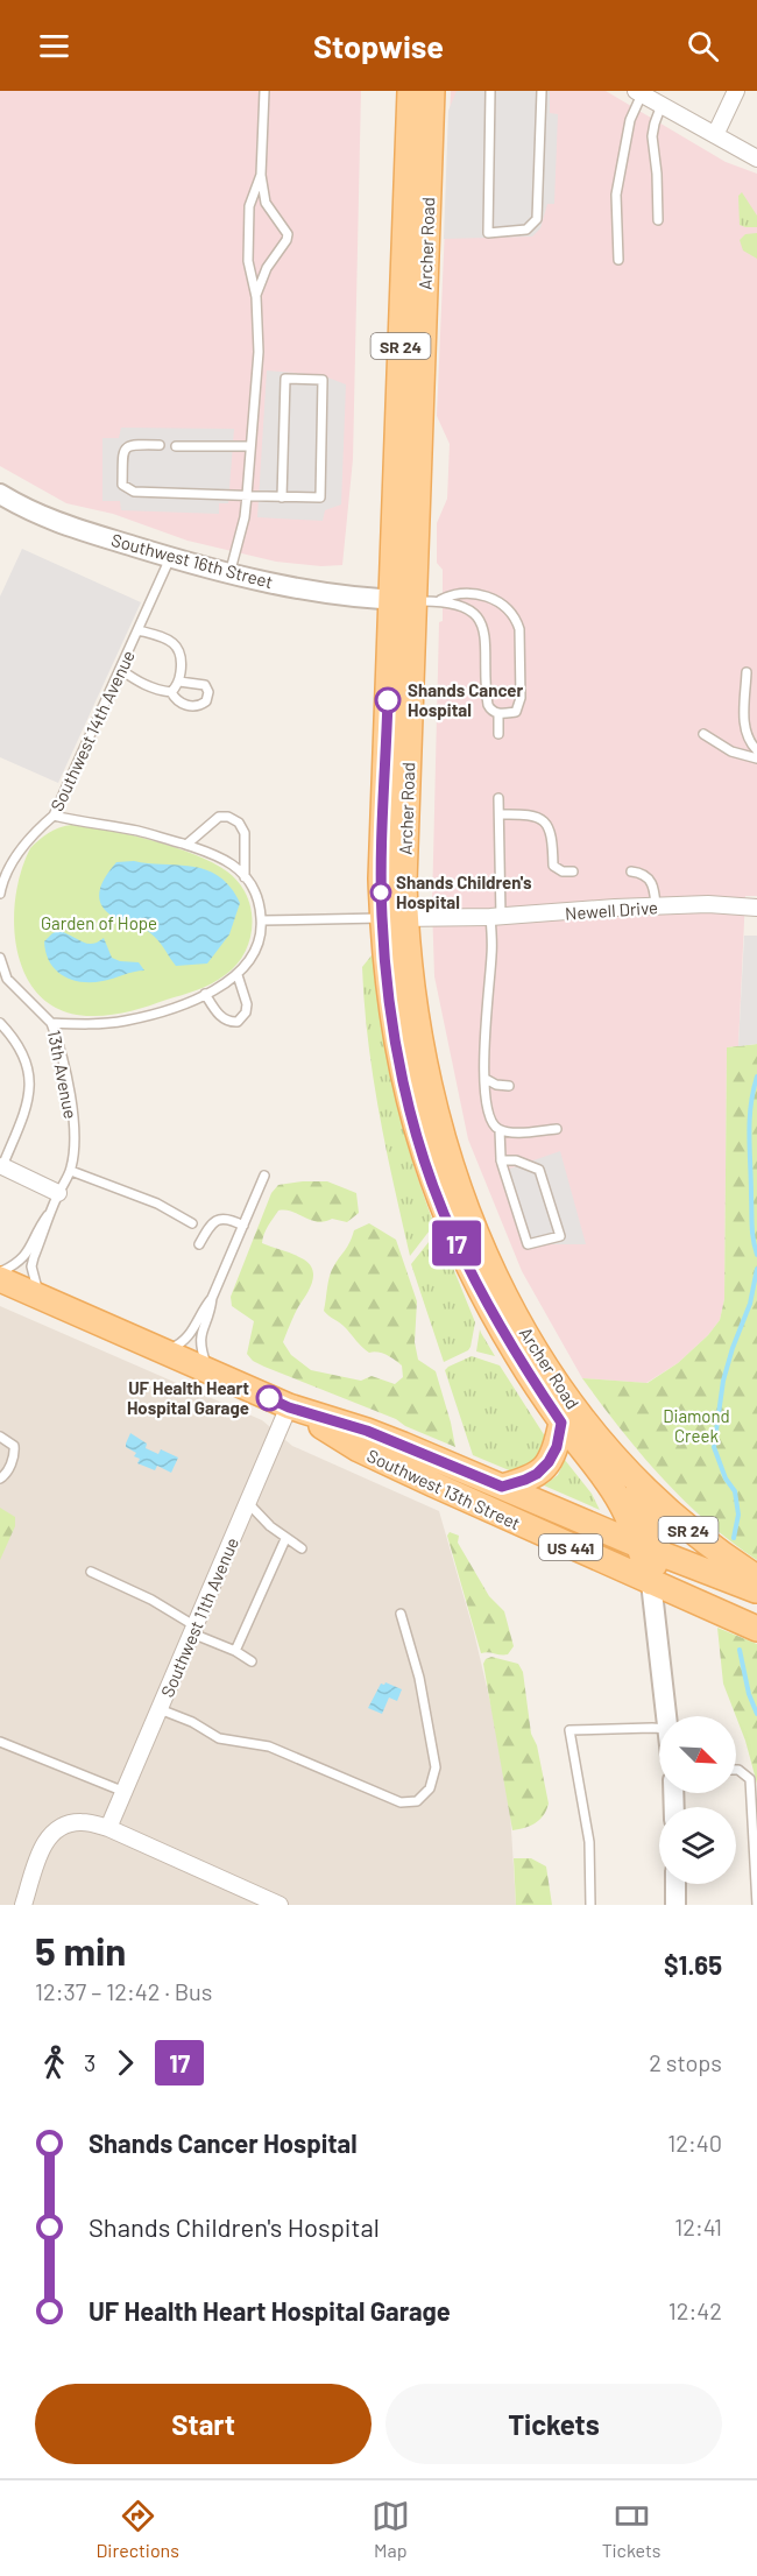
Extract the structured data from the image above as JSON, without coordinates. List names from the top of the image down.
{
  "streets": {
    "main road": [
      "Archer Road",
      "SR 24",
      "Southwest 13th Street",
      "US 441"
    ],
    "street": ["Southwest 16th Street", "Newell Drive", "Southwest 11th Avenue"],
    "lane": ["Southwest 14th Avenue", "13th Avenue"]
  },
  "crossings": [
    ["Archer Road", "Southwest 16th Street"],
    ["Archer Road", "Newell Drive"],
    ["Archer Road", "Southwest 13th Street"],
    ["Southwest 16th Street", "Southwest 14th Avenue"],
    ["13th Avenue", "Southwest 13th Street"],
    ["Southwest 13th Street", "Southwest 11th Avenue"]
  ],
  "parks": ["Garden of Hope", "Diamond Creek"],
  "places": ["Shands Cancer Hospital", "Shands Children's Hospital", "UF Health Heart Hospital Garage"],
  "lines": ["bus line 17"],
  "north": "bottom right",
  "page": {
    "header": "Stopwise",
    "on_map": "17",
    "heading": ["5 min", "12:37 – 12:42 · Bus", "$1.65"],
    "legs": ["3", "17", "2 stops"],
    "list": [
      {
        "name": "Shands Cancer Hospital",
        "value": "12:40"
      },
      {
        "name": "Shands Children's Hospital",
        "value": "12:41"
      },
      {
        "name": "UF Health Heart Hospital Garage",
        "value": "12:42"
      }
    ],
    "buttons": ["Start", "Tickets"],
    "tabs": ["Directions", "Map", "Tickets"]
  }
}
